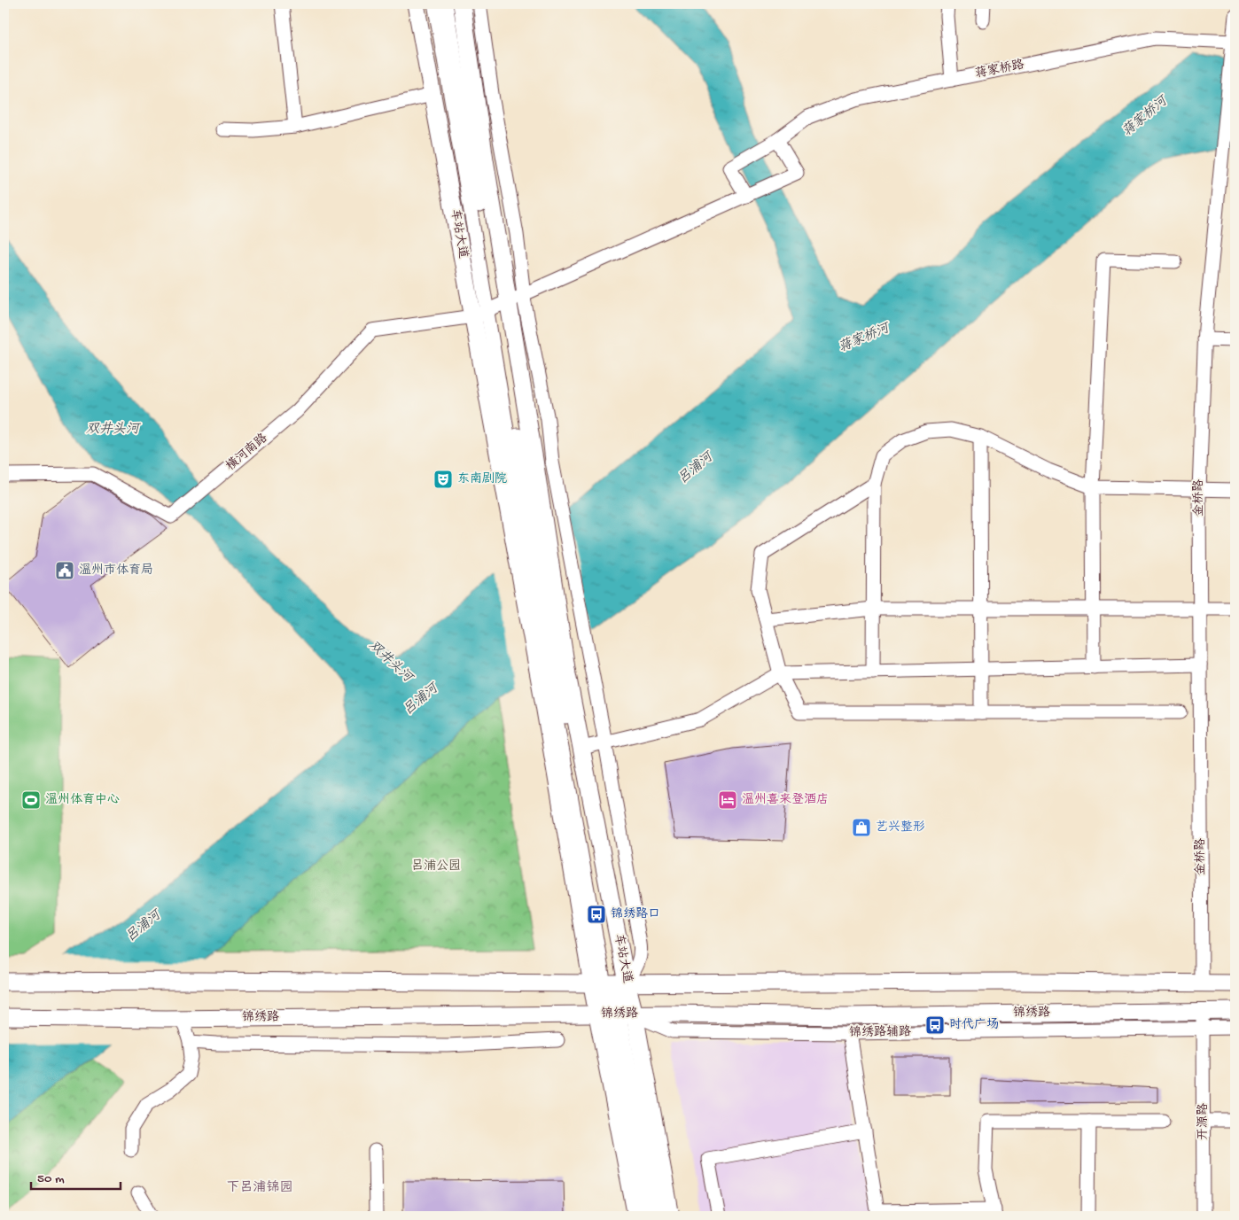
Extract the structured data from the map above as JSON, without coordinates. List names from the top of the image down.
{
  "streets": {
    "main road": ["车站大道", "锦绣路"],
    "street": [
      "蒋家桥路",
      "横河南路",
      "金桥路",
      "锦绣路辅路",
      "开源路"
    ]
  },
  "crossings": [
    ["蒋家桥路", "横河南路"],
    ["蒋家桥路", "金桥路"],
    ["车站大道", "横河南路"],
    ["车站大道", "锦绣路"],
    ["车站大道", "锦绣路辅路"],
    ["锦绣路", "锦绣路辅路"],
    ["锦绣路", "开源路"],
    ["锦绣路辅路", "开源路"]
  ],
  "districts": ["下吕浦锦园"],
  "water": ["蒋家桥河", "双井头河", "吕浦河"],
  "parks": ["吕浦公园"],
  "places": {
    "theatre": ["东南剧院"],
    "public building": ["温州市体育局"],
    "sports": ["温州体育中心"],
    "hotel": ["温州喜来登酒店"],
    "shop": ["艺兴整形"],
    "bus stop": ["锦绣路口", "时代广场"]
  },
  "scale_bar": "50 m"
}
